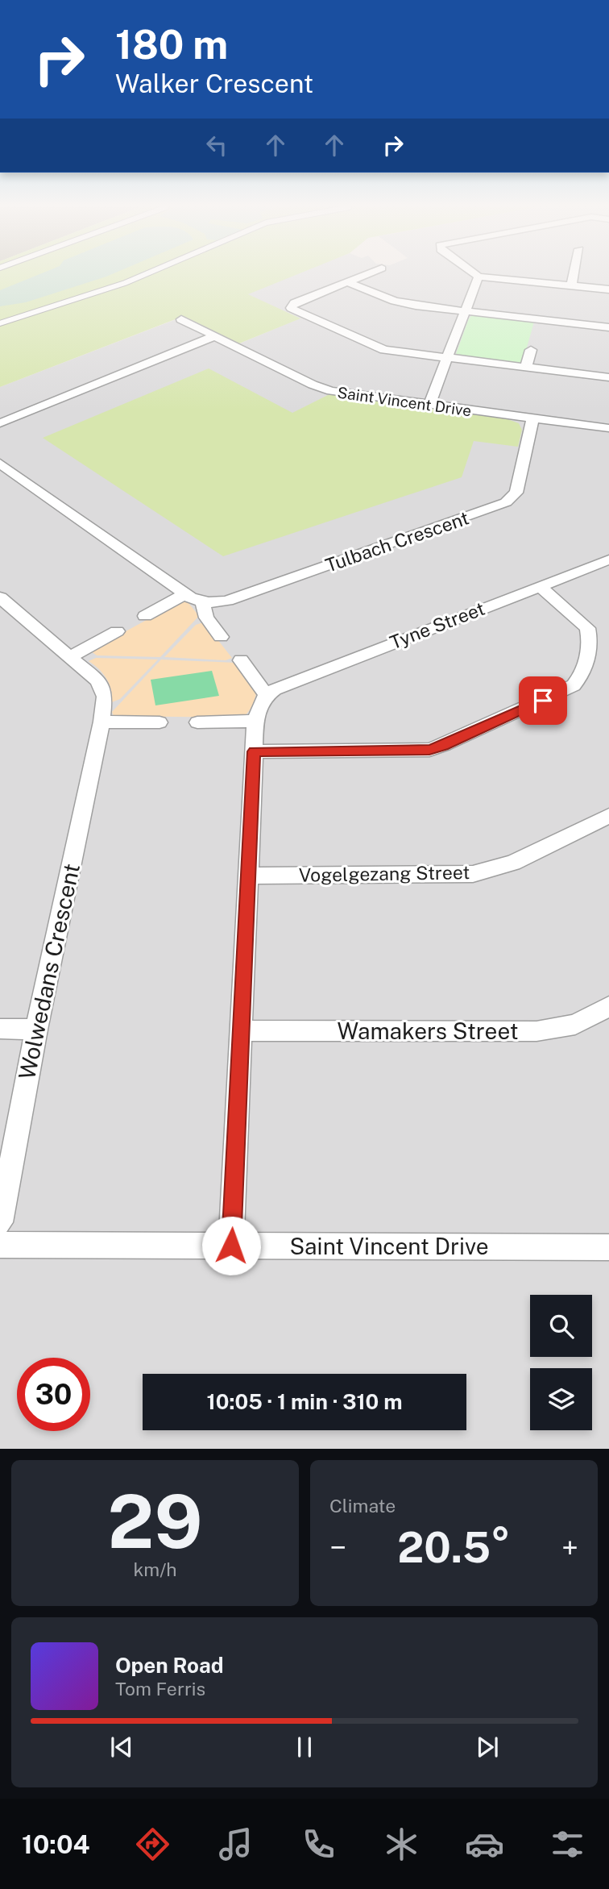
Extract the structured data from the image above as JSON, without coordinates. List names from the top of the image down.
{
  "streets": {
    "street": [
      "Saint Vincent Drive",
      "Tulbach Crescent",
      "Tyne Street",
      "Vogelgezang Street",
      "Wolwedans Crescent",
      "Wamakers Street"
    ]
  },
  "crossings": [
    ["Saint Vincent Drive", "Tulbach Crescent"]
  ],
  "page": {
    "turn": ["180 m", "Walker Crescent"],
    "limit": "30",
    "trip": "10:05 · 1 min · 310 m",
    "tile": [
      ["29", "km/h"],
      "Climate"
    ],
    "heat": ["−", "20.5°", "+"],
    "song": ["Open Road", "Tom Ferris"],
    "tabs": "10:04"
  }
}
